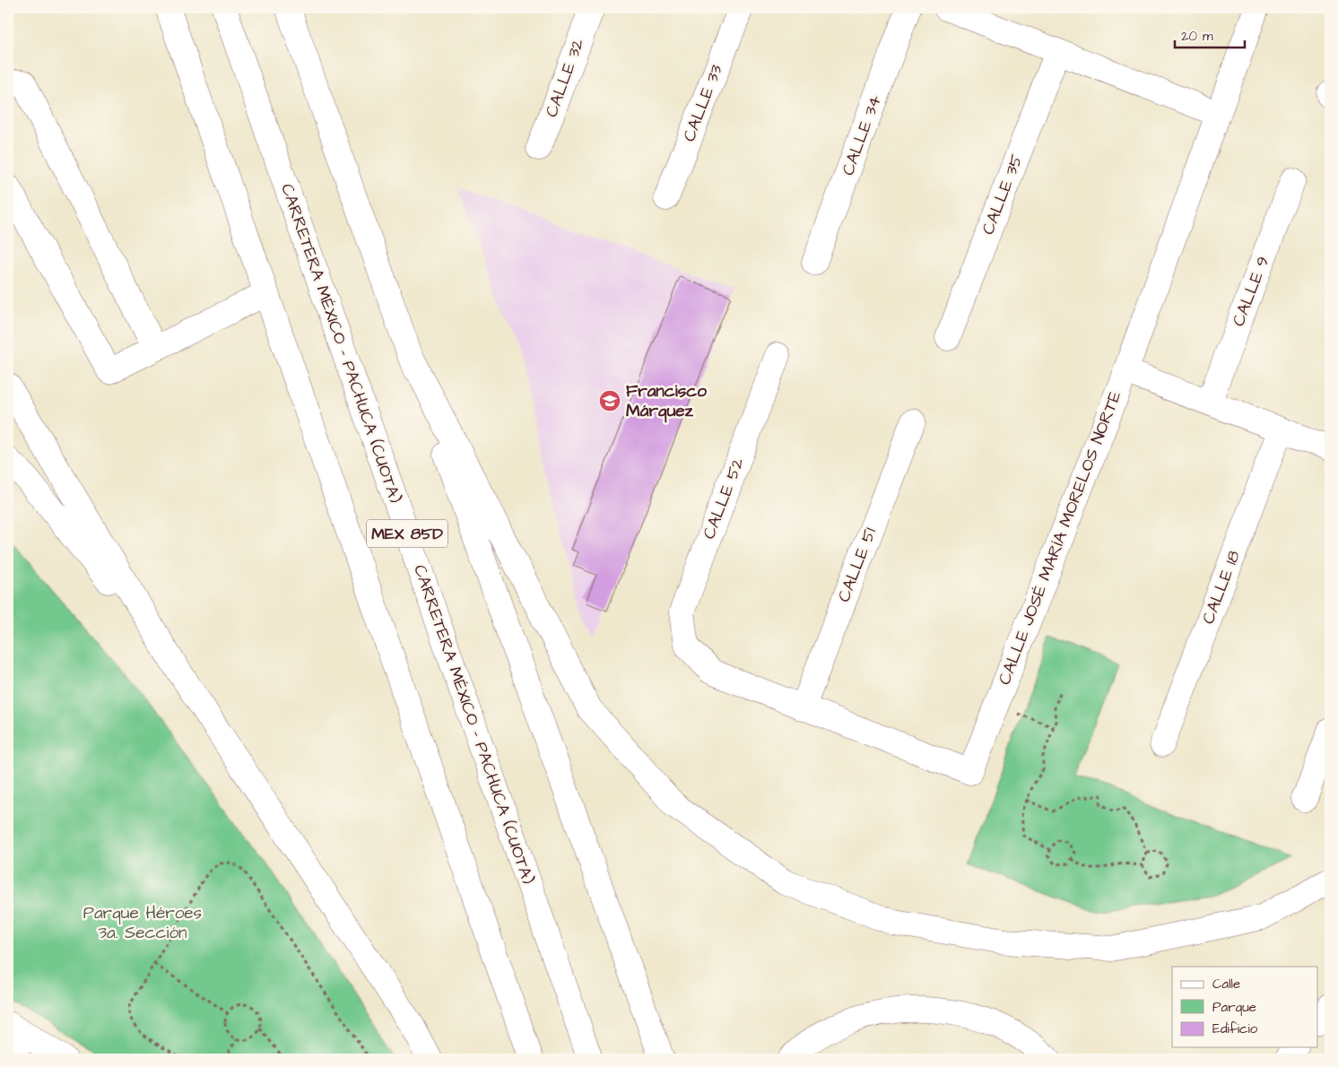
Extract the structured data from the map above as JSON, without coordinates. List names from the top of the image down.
{
  "streets": {
    "main road": [
      "CALLE 32",
      "CALLE 33",
      "CALLE 34",
      "CALLE 35",
      "CALLE 9",
      "CARRETERA MÉXICO - PACHUCA (CUOTA)",
      "CALLE 52",
      "MEX 85D",
      "CALLE JOSÉ MARÍA MORELOS NORTE",
      "CALLE 51",
      "CALLE 18"
    ]
  },
  "crossings": [
    ["CALLE 52", "CALLE JOSÉ MARÍA MORELOS NORTE"],
    ["CALLE JOSÉ MARÍA MORELOS NORTE", "CALLE 51"]
  ],
  "parks": ["Parque Héroes 3a. Sección"],
  "places": {
    "school or university": ["Francisco Márquez"]
  },
  "legend": ["Calle", "Parque", "Edificio"],
  "scale_bar": "20 m"
}
